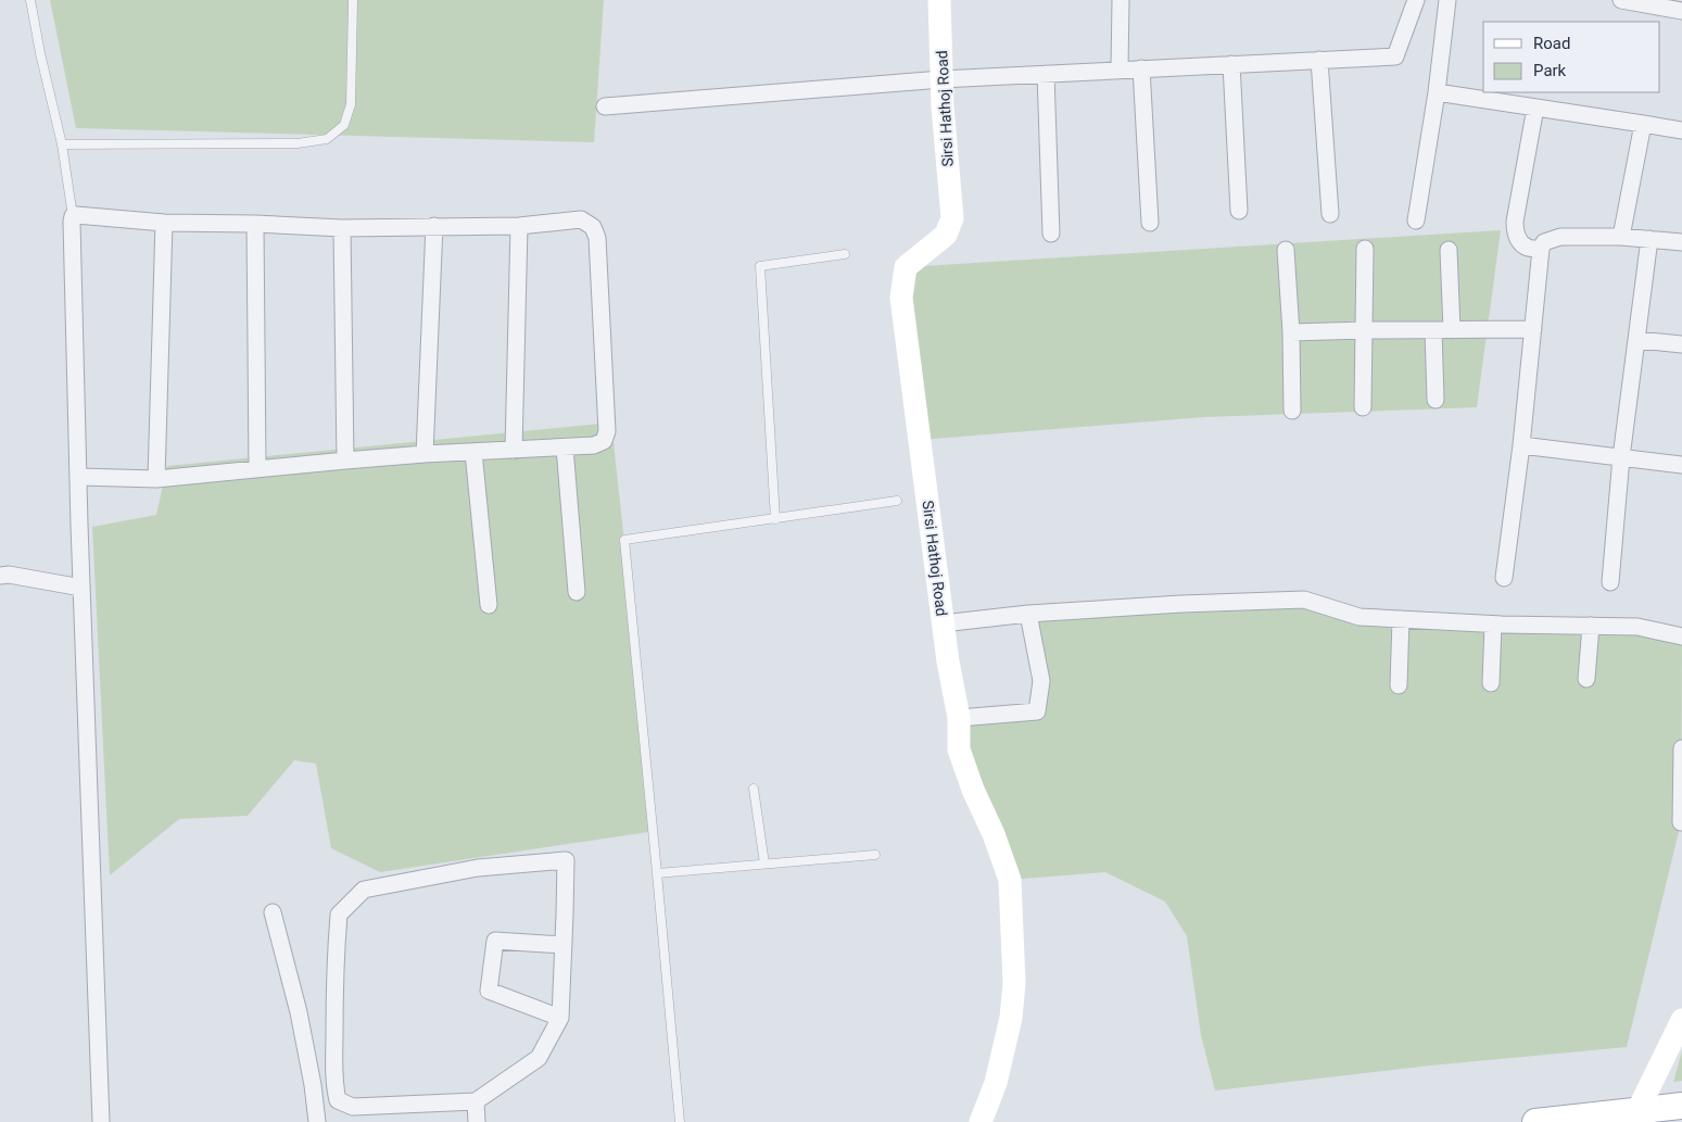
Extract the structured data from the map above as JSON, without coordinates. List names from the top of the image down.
{
  "streets": {
    "street": ["Sirsi Hathoj Road"]
  },
  "legend": ["Road", "Park"]
}
